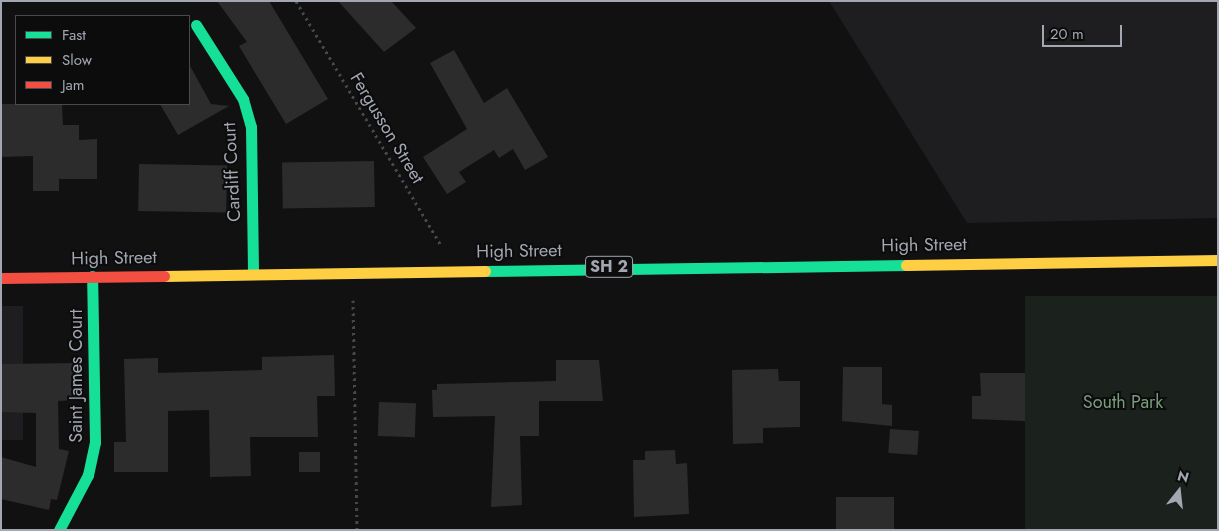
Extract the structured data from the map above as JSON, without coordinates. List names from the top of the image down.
{
  "streets": {
    "main road": [
      "Cardiff Court",
      "High Street",
      "SH 2",
      "Saint James Court"
    ],
    "path": ["Fergusson Street"]
  },
  "crossings": [
    ["Fergusson Street", "High Street"],
    ["Cardiff Court", "High Street"],
    ["High Street", "Saint James Court"]
  ],
  "parks": ["South Park"],
  "legend": ["Fast", "Slow", "Jam"],
  "scale_bar": "20 m",
  "north": "top"
}
